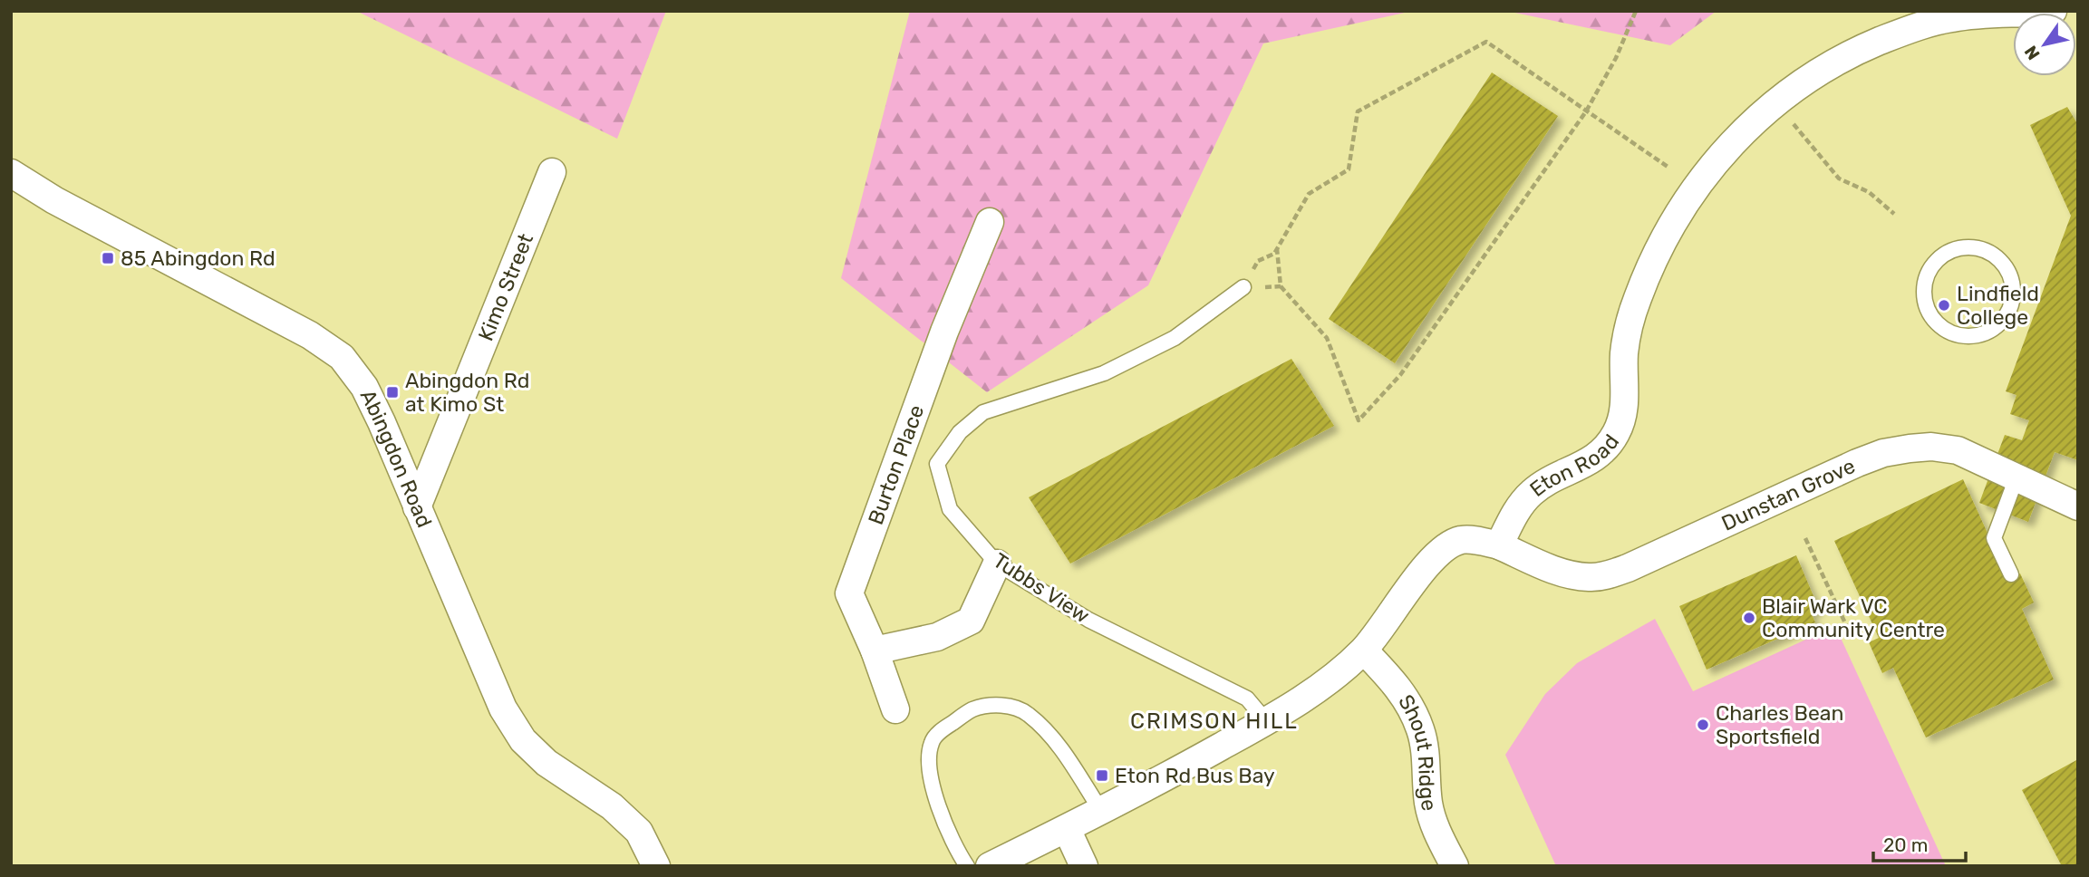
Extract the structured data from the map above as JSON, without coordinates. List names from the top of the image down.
{
  "streets": {
    "street": [
      "Kimo Street",
      "Abingdon Road",
      "Eton Road",
      "Burton Place",
      "Dunstan Grove",
      "Shout Ridge"
    ],
    "lane": ["Tubbs View"]
  },
  "crossings": [
    ["Kimo Street", "Abingdon Road"],
    ["Eton Road", "Dunstan Grove"]
  ],
  "districts": ["CRIMSON HILL"],
  "places": {
    "transit": ["85 Abingdon Rd", "Abingdon Rd at Kimo St", "Eton Rd Bus Bay"],
    "other": ["Lindfield College", "Blair Wark VC Community Centre", "Charles Bean Sportsfield"]
  },
  "scale_bar": "20 m",
  "north": "bottom left"
}
